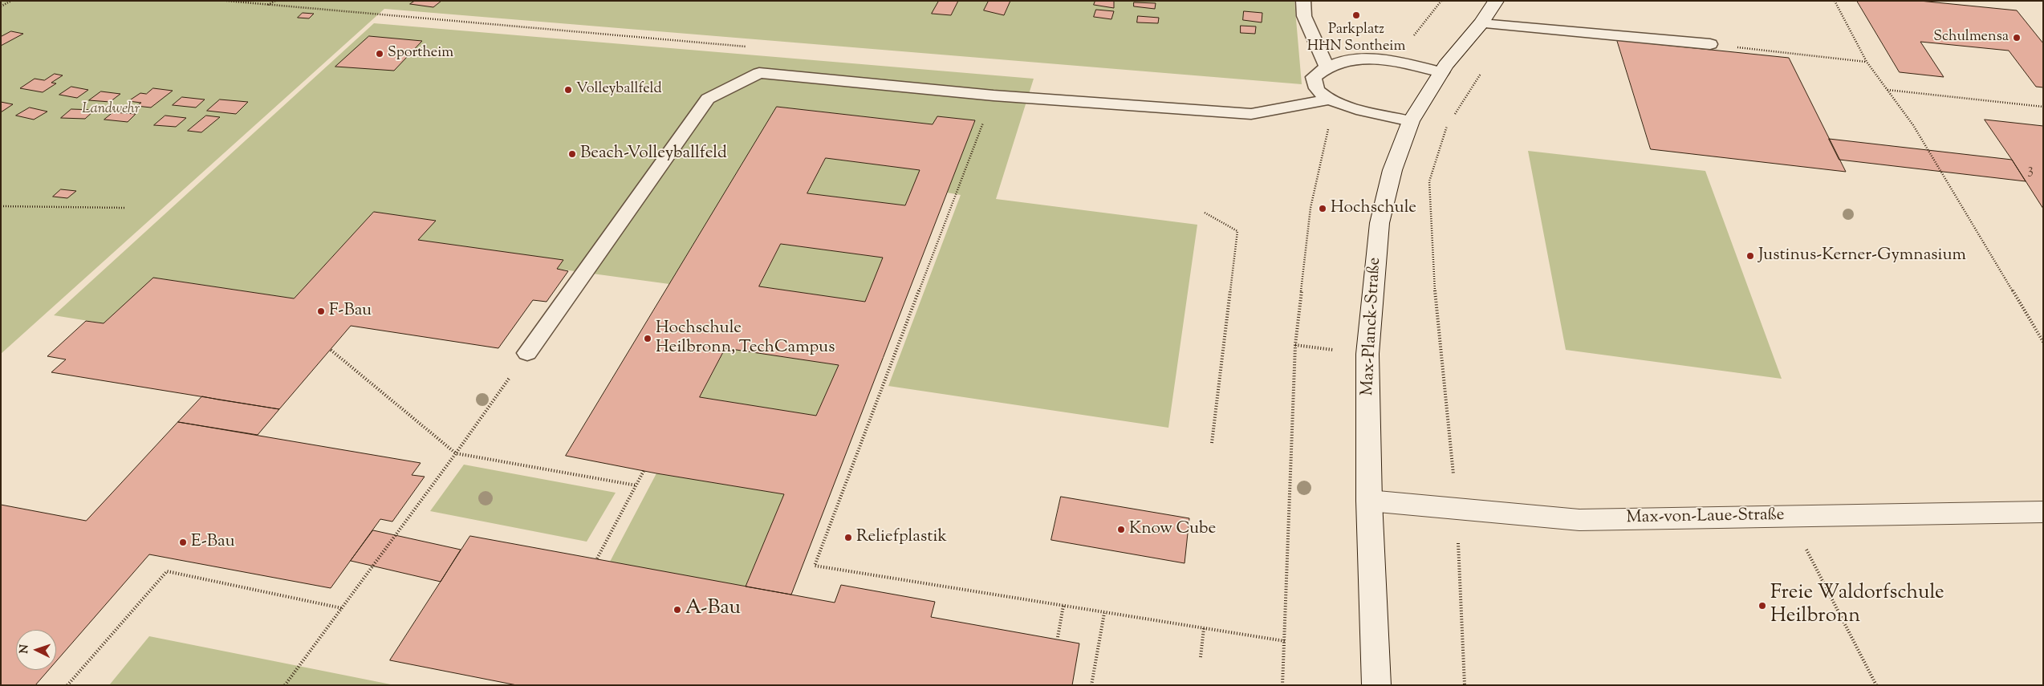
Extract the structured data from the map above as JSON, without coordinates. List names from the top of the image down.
{
  "streets": {
    "street": ["Max-Planck-Straße", "Max-von-Laue-Straße"]
  },
  "crossings": [
    ["Max-Planck-Straße", "Max-von-Laue-Straße"]
  ],
  "parks": ["Landwehr"],
  "places": [
    "Parkplatz HHN Sontheim",
    "Schulmensa",
    "Sportheim",
    "Volleyballfeld",
    "Beach-Volleyballfeld",
    "Hochschule",
    "Justinus-Kerner-Gymnasium",
    "F-Bau",
    "Hochschule Heilbronn, TechCampus",
    "Know Cube",
    "Reliefplastik",
    "E-Bau",
    "Freie Waldorfschule Heilbronn",
    "A-Bau"
  ],
  "house_numbers": ["3"],
  "north": "left"
}
